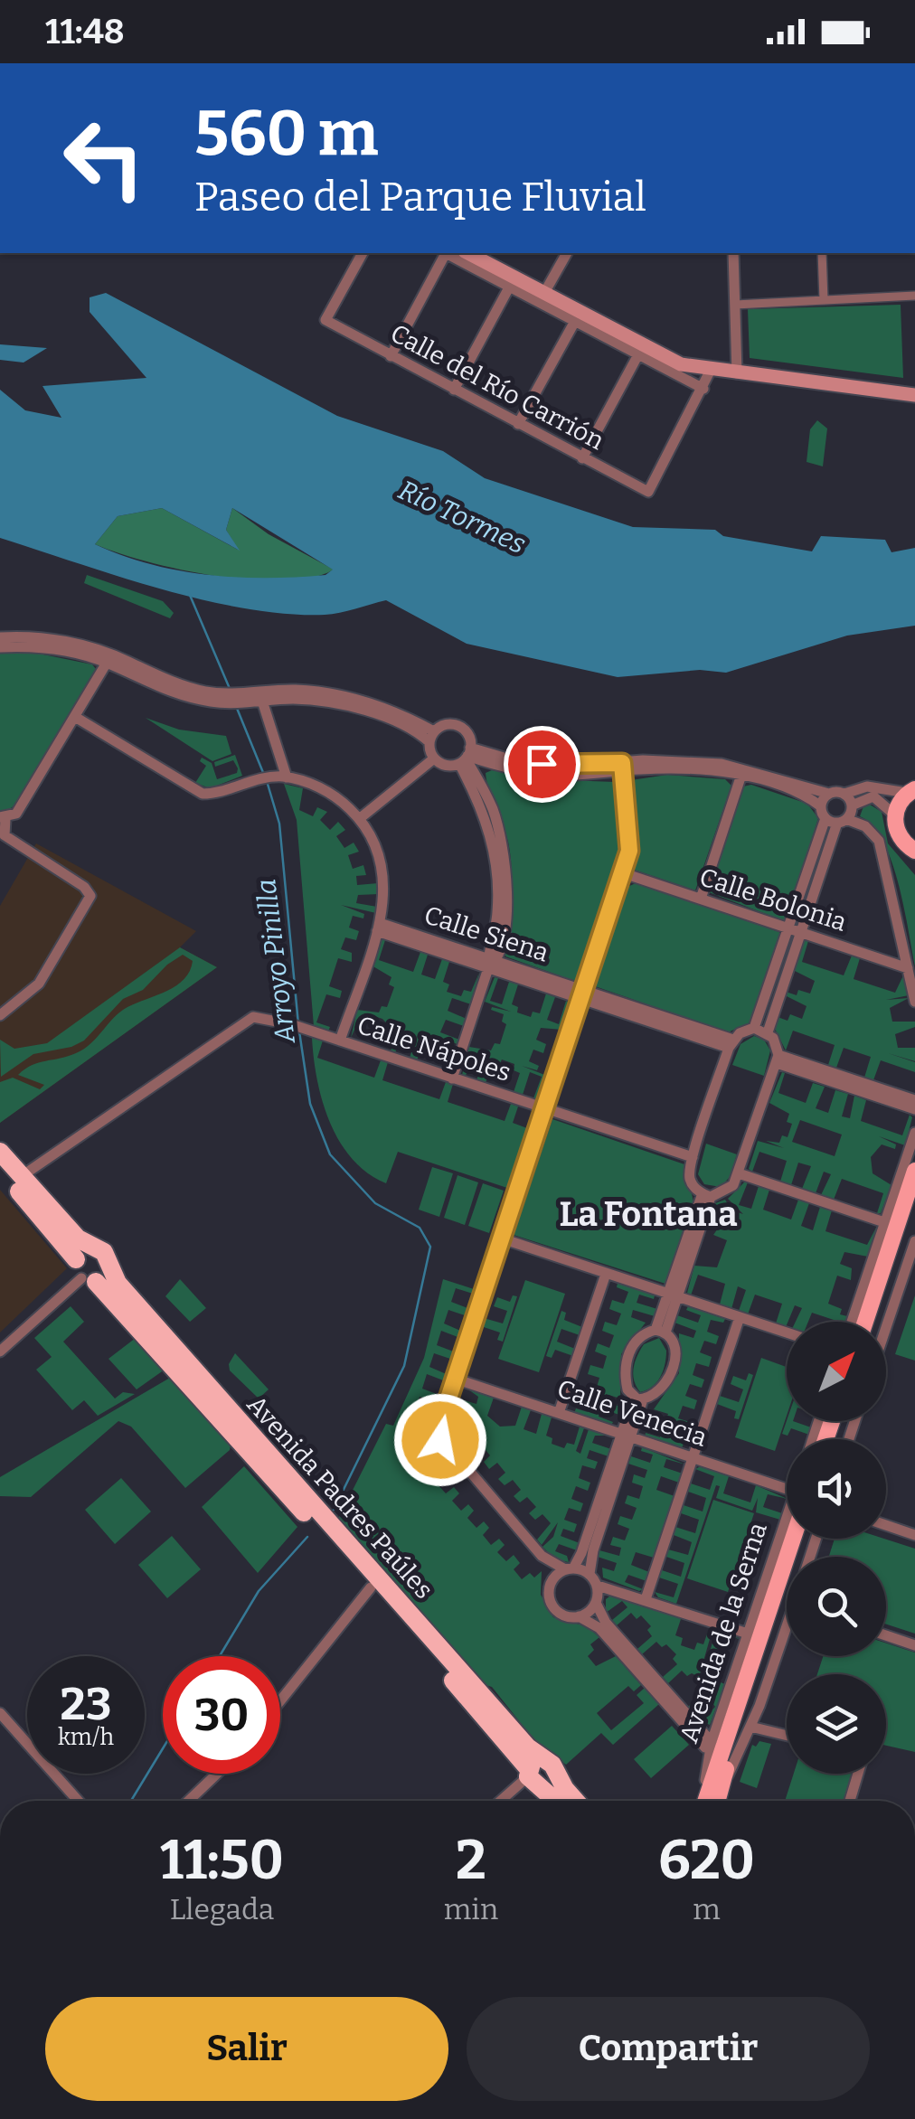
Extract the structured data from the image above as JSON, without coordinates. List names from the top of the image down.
{
  "streets": {
    "highway": ["Avenida Padres Paúles"],
    "main road": ["Avenida de la Serna"],
    "street": [
      "Calle del Río Carrión",
      "Calle Bolonia",
      "Calle Siena",
      "Calle Nápoles",
      "Calle Venecia"
    ]
  },
  "crossings": [
    ["Calle Nápoles", "Avenida Padres Paúles"]
  ],
  "districts": ["La Fontana"],
  "water": ["Río Tormes", "Arroyo Pinilla"],
  "north": "top right",
  "page": {
    "status": "11:48",
    "turn": ["560 m", "Paseo del Parque Fluvial"],
    "speed": "23 km/h",
    "limit": "30",
    "eta": [
      "11:50",
      "Llegada",
      "2",
      "min",
      "620",
      "m"
    ],
    "buttons": ["Salir", "Compartir"]
  }
}
